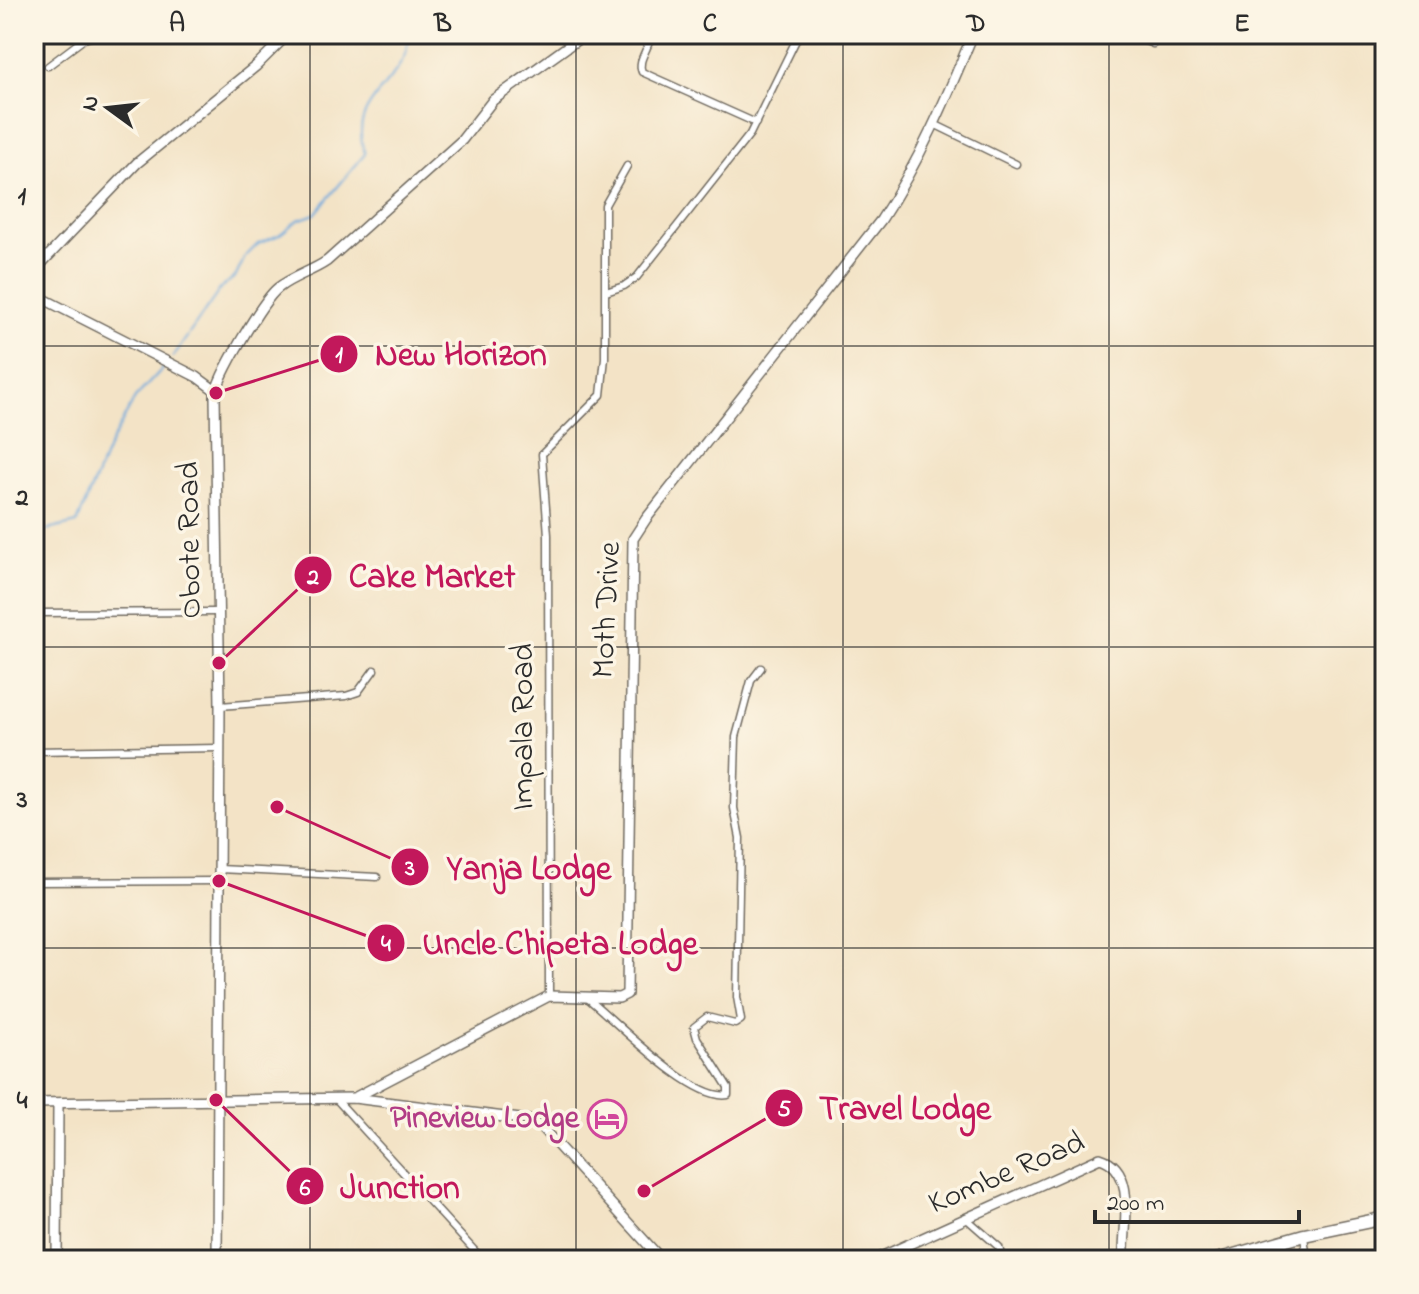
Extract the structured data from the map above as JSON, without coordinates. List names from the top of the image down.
{
  "streets": {
    "street": [
      "Obote Road",
      "Moth Drive",
      "Impala Road",
      "Kombe Road"
    ]
  },
  "crossings": [
    ["Moth Drive", "Impala Road"]
  ],
  "places": {
    "other": [
      "New Horizon",
      "Cake Market",
      "Yanja Lodge",
      "Uncle Chipeta Lodge",
      "Junction",
      "Travel Lodge"
    ],
    "hotel": ["Pineview Lodge"]
  },
  "scale_bar": "200 m",
  "north": "left",
  "grid": {
    "columns": [
      "A",
      "B",
      "C",
      "D",
      "E"
    ],
    "rows": [
      "1",
      "2",
      "3",
      "4"
    ]
  }
}
